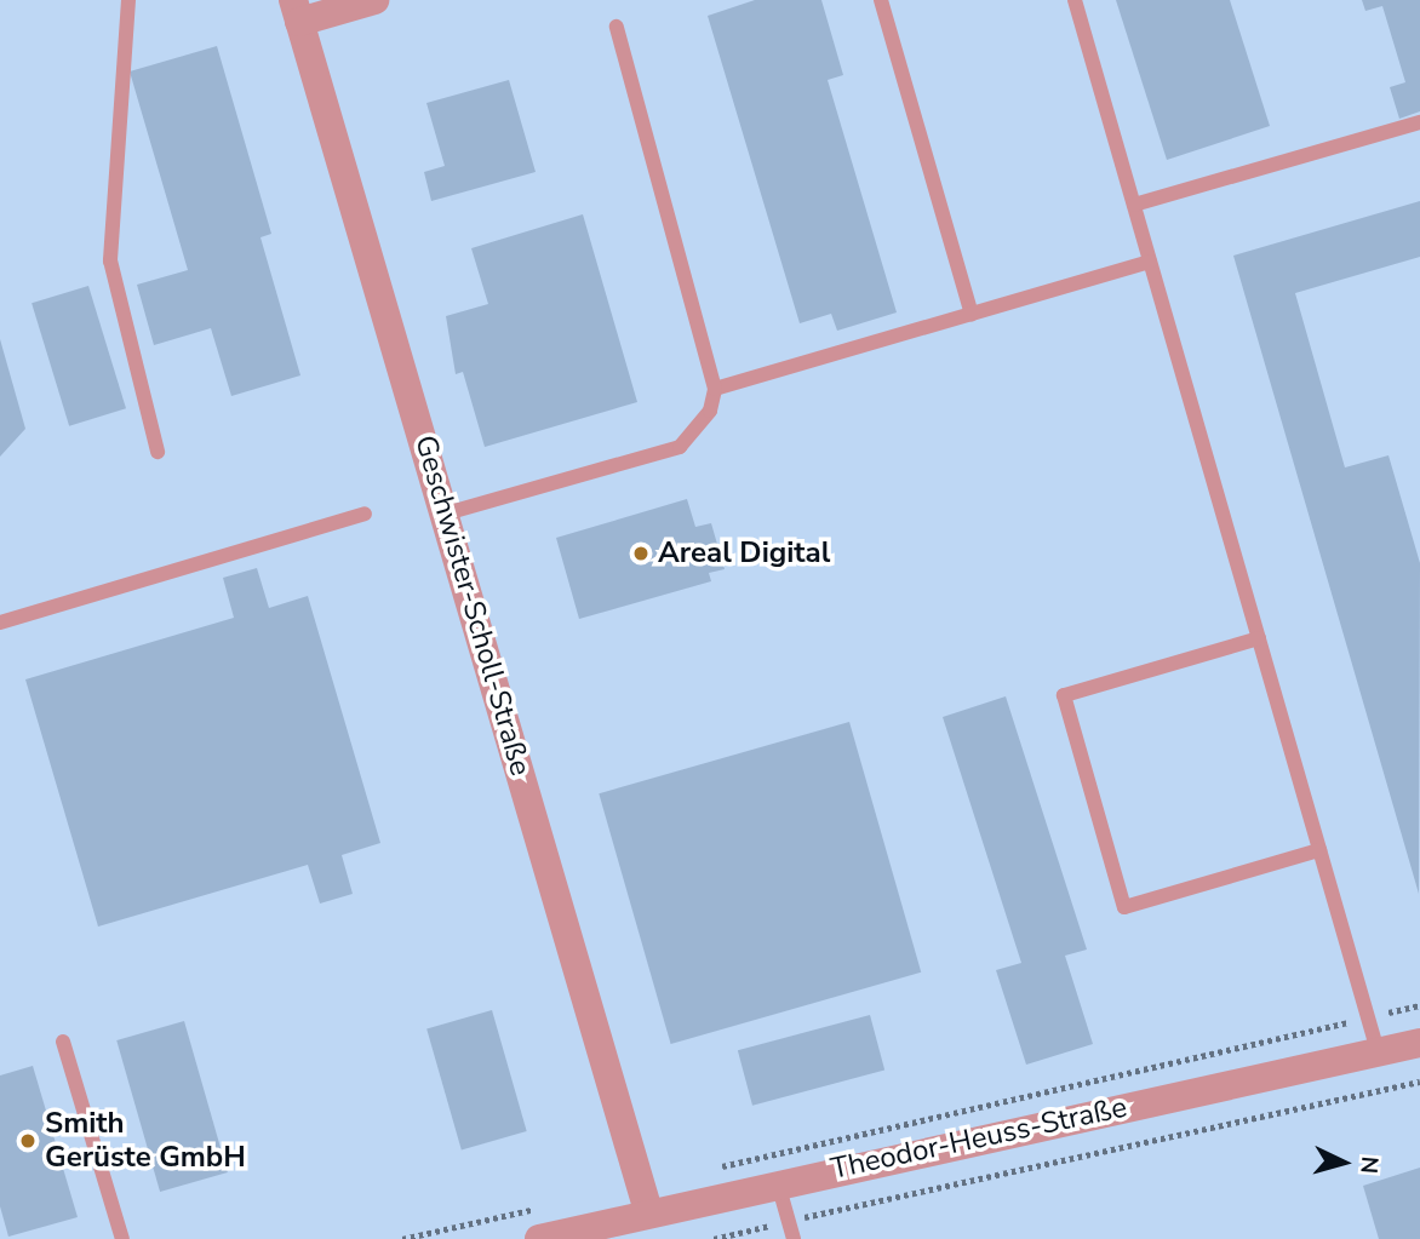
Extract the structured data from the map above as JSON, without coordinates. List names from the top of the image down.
{
  "streets": {
    "street": ["Geschwister-Scholl-Straße", "Theodor-Heuss-Straße"]
  },
  "crossings": [
    ["Geschwister-Scholl-Straße", "Theodor-Heuss-Straße"]
  ],
  "places": ["Areal Digital", "Smith Gerüste GmbH"],
  "north": "right"
}
